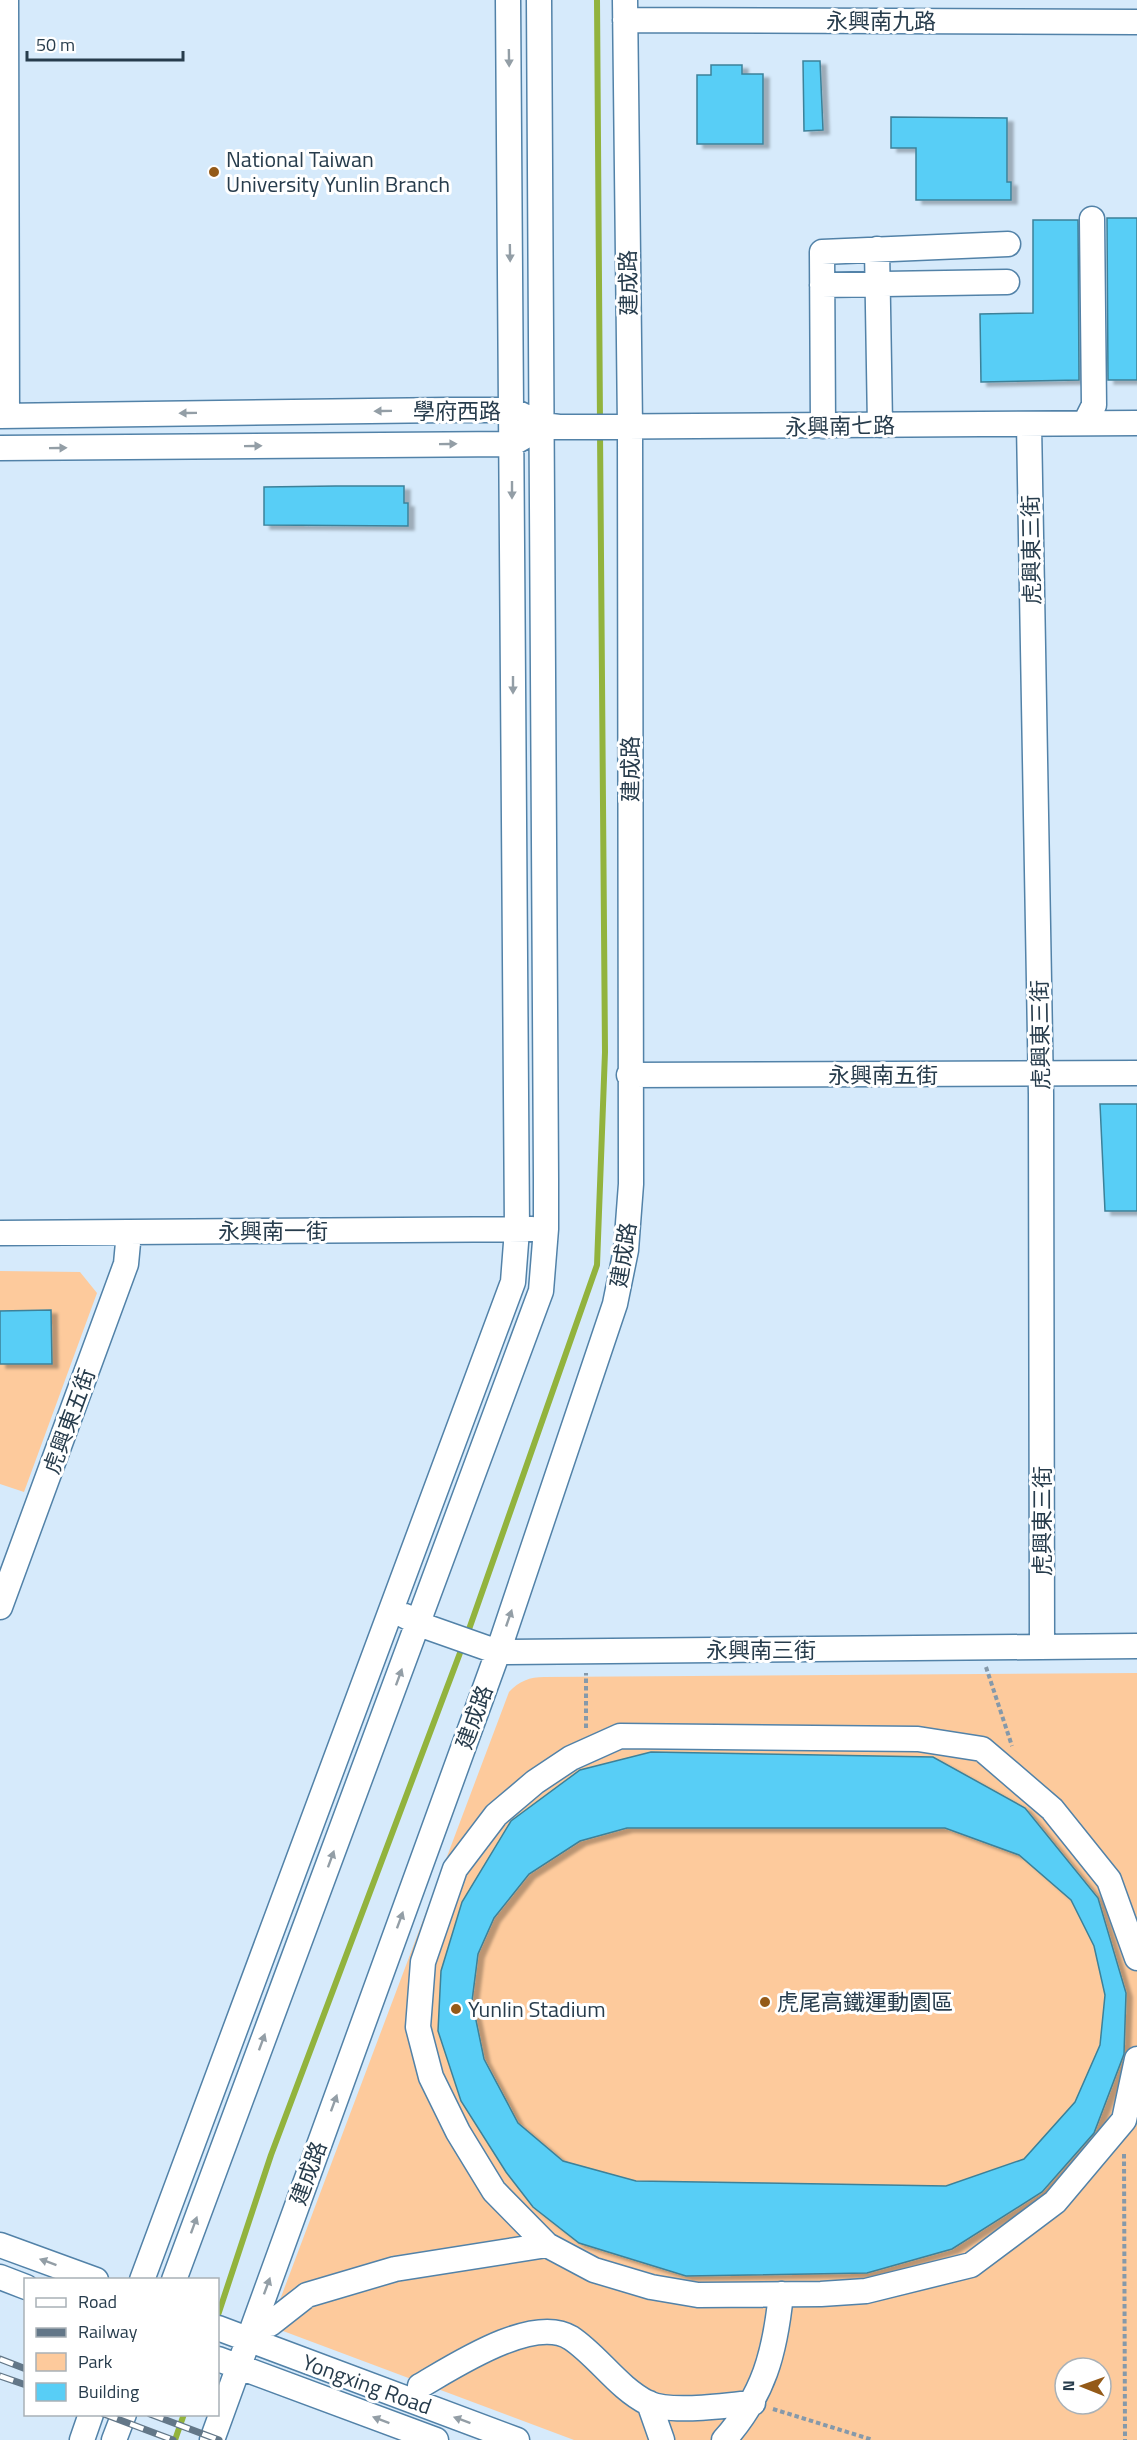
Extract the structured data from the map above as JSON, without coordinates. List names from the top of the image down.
{
  "streets": {
    "street": [
      "永興南九路",
      "建成路",
      "學府西路",
      "永興南七路",
      "虎興東三街",
      "永興南五街",
      "永興南一街",
      "虎興東五街",
      "永興南三街",
      "Yongxing Road"
    ]
  },
  "crossings": [
    ["永興南九路", "建成路"],
    ["建成路", "永興南七路"],
    ["建成路", "永興南五街"],
    ["建成路", "永興南三街"],
    ["建成路", "Yongxing Road"],
    ["學府西路", "永興南七路"],
    ["永興南七路", "虎興東三街"],
    ["虎興東三街", "永興南五街"],
    ["虎興東三街", "永興南三街"],
    ["永興南一街", "虎興東五街"]
  ],
  "one_way": ["Yongxing Road"],
  "places": ["National Taiwan University Yunlin Branch", "虎尾高鐵運動園區", "Yunlin Stadium"],
  "legend": [
    "Road",
    "Railway",
    "Park",
    "Building"
  ],
  "scale_bar": "50 m",
  "north": "left"
}
